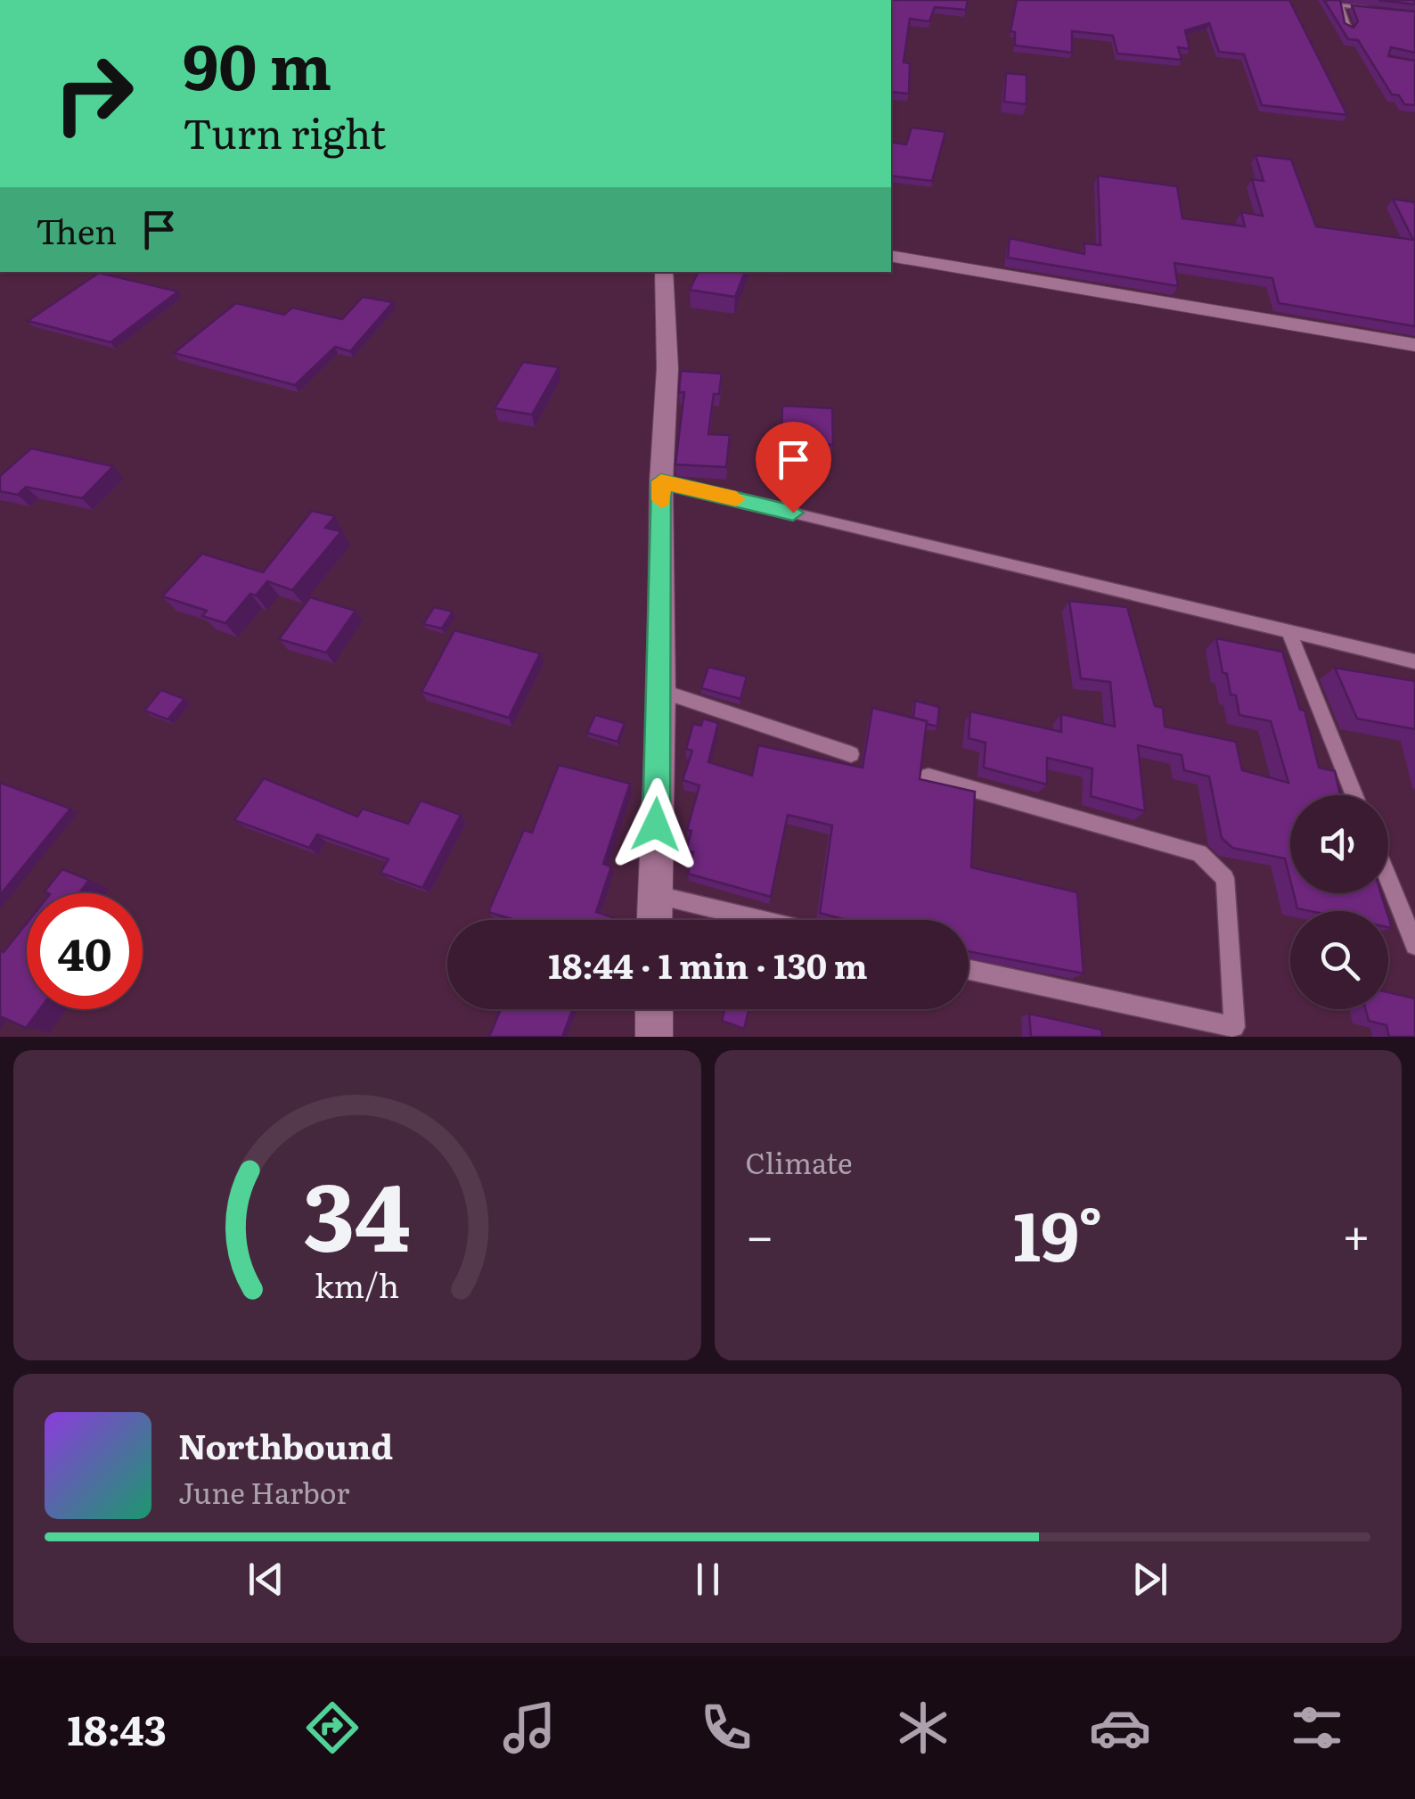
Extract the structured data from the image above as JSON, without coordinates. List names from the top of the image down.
{
  "page": {
    "turn": ["90 m", "Turn right"],
    "then": "Then",
    "limit": "40",
    "trip": "18:44 · 1 min · 130 m",
    "tile": "Climate",
    "heat": ["−", "19°", "+"],
    "song": ["Northbound", "June Harbor"],
    "tabs": "18:43",
    "gauge": ["34", "km/h"]
  }
}
